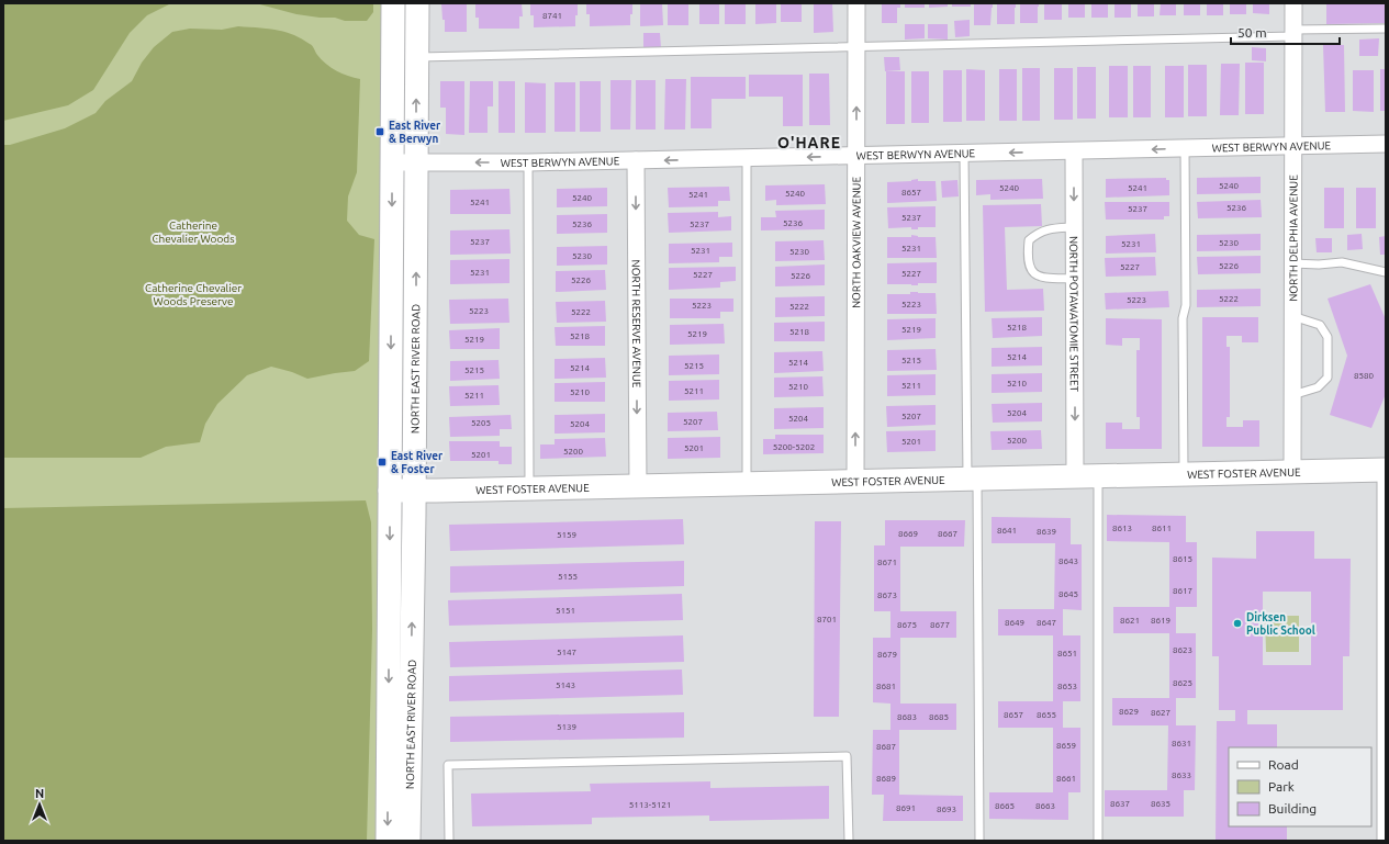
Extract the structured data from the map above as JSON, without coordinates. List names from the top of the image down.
{
  "streets": {
    "main road": ["NORTH EAST RIVER ROAD", "WEST FOSTER AVENUE"],
    "street": [
      "WEST BERWYN AVENUE",
      "NORTH DELPHIA AVENUE",
      "NORTH OAKVIEW AVENUE",
      "NORTH POTAWATOMIE STREET",
      "NORTH RESERVE AVENUE"
    ]
  },
  "crossings": [
    ["WEST BERWYN AVENUE", "NORTH DELPHIA AVENUE"],
    ["WEST BERWYN AVENUE", "NORTH OAKVIEW AVENUE"],
    ["WEST BERWYN AVENUE", "NORTH POTAWATOMIE STREET"],
    ["WEST BERWYN AVENUE", "NORTH RESERVE AVENUE"],
    ["WEST BERWYN AVENUE", "NORTH EAST RIVER ROAD"],
    ["NORTH DELPHIA AVENUE", "WEST FOSTER AVENUE"],
    ["NORTH OAKVIEW AVENUE", "WEST FOSTER AVENUE"],
    ["NORTH POTAWATOMIE STREET", "WEST FOSTER AVENUE"],
    ["NORTH RESERVE AVENUE", "WEST FOSTER AVENUE"],
    ["NORTH EAST RIVER ROAD", "WEST FOSTER AVENUE"]
  ],
  "one_way": [
    "WEST BERWYN AVENUE",
    "NORTH OAKVIEW AVENUE",
    "NORTH POTAWATOMIE STREET",
    "NORTH RESERVE AVENUE"
  ],
  "districts": ["O'HARE"],
  "parks": ["Catherine Chevalier Woods", "Catherine Chevalier Woods Preserve"],
  "places": {
    "transit": ["East River & Berwyn", "East River & Foster"],
    "other": ["Dirksen Public School"]
  },
  "house_numbers": [
    "8741",
    "5240",
    "5240",
    "5241",
    "8657",
    "5240",
    "5241",
    "5240",
    "5241",
    "5236",
    "5237",
    "5237",
    "5236",
    "5236",
    "5237",
    "5237",
    "5230",
    "5231",
    "5231",
    "5231",
    "5230",
    "5230",
    "5226",
    "5227",
    "5231",
    "5227",
    "5227",
    "5226",
    "5226",
    "5222",
    "5223",
    "5223",
    "5223",
    "5222",
    "5223",
    "5222",
    "5218",
    "5219",
    "5218",
    "5219",
    "5218",
    "5219",
    "5214",
    "5215",
    "5214",
    "5215",
    "5214",
    "5215",
    "8580",
    "5210",
    "5211",
    "5210",
    "5211",
    "5210",
    "5211",
    "5204",
    "5207",
    "5204",
    "5207",
    "5205",
    "5204",
    "5200",
    "5201",
    "5200-5202",
    "5201",
    "5200",
    "5201",
    "8613",
    "8611",
    "8641",
    "8639",
    "8669",
    "8667",
    "5159",
    "8615",
    "8643",
    "8671",
    "5155",
    "8617",
    "8645",
    "8673",
    "5151",
    "8701",
    "8621",
    "8619",
    "8649",
    "8647",
    "8675",
    "8677",
    "8623",
    "5147",
    "8651",
    "8679",
    "8625",
    "5143",
    "8681",
    "8653",
    "8629",
    "8627",
    "8657",
    "8655",
    "8683",
    "8685",
    "5139",
    "8631",
    "8659",
    "8687",
    "8633",
    "8689",
    "8661",
    "8637",
    "8635",
    "5113-5121",
    "8665",
    "8663",
    "8691",
    "8693"
  ],
  "legend": ["Road", "Park", "Building"],
  "scale_bar": "50 m",
  "north": "top"
}
